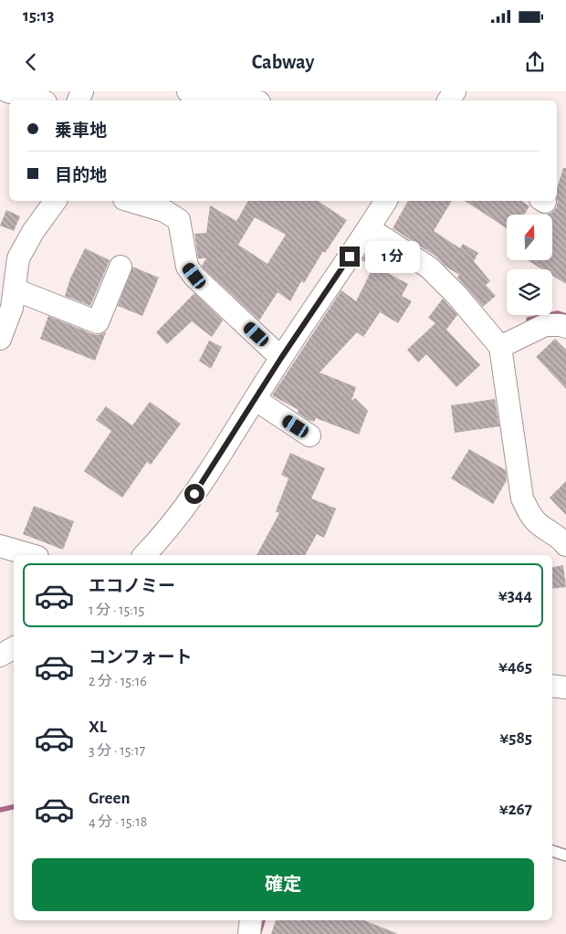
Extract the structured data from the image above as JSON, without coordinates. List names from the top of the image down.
{
  "north": "top",
  "page": {
    "status": "15:13",
    "header": "Cabway",
    "banner": ["乗車地", "目的地"],
    "bubble": "1 分",
    "list": [
      {
        "name": "エコノミー",
        "note": "1 分 · 15:15",
        "value": "¥344"
      },
      {
        "name": "コンフォート",
        "note": "2 分 · 15:16",
        "value": "¥465"
      },
      {
        "name": "XL",
        "note": "3 分 · 15:17",
        "value": "¥585"
      },
      {
        "name": "Green",
        "note": "4 分 · 15:18",
        "value": "¥267"
      }
    ],
    "buttons": "確定"
  }
}
